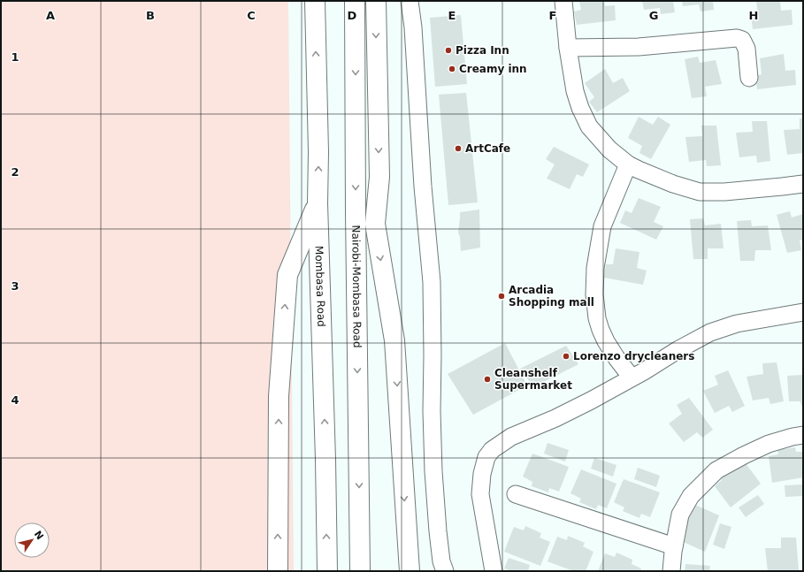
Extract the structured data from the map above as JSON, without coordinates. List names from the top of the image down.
{
  "streets": {
    "highway": ["Mombasa Road", "Nairobi-Mombasa Road"]
  },
  "places": [
    "Pizza Inn",
    "Creamy inn",
    "ArtCafe",
    "Arcadia Shopping mall",
    "Lorenzo drycleaners",
    "Cleanshelf Supermarket"
  ],
  "north": "top right",
  "grid": {
    "columns": [
      "A",
      "B",
      "C",
      "D",
      "E",
      "F",
      "G",
      "H"
    ],
    "rows": [
      "1",
      "2",
      "3",
      "4"
    ]
  }
}
